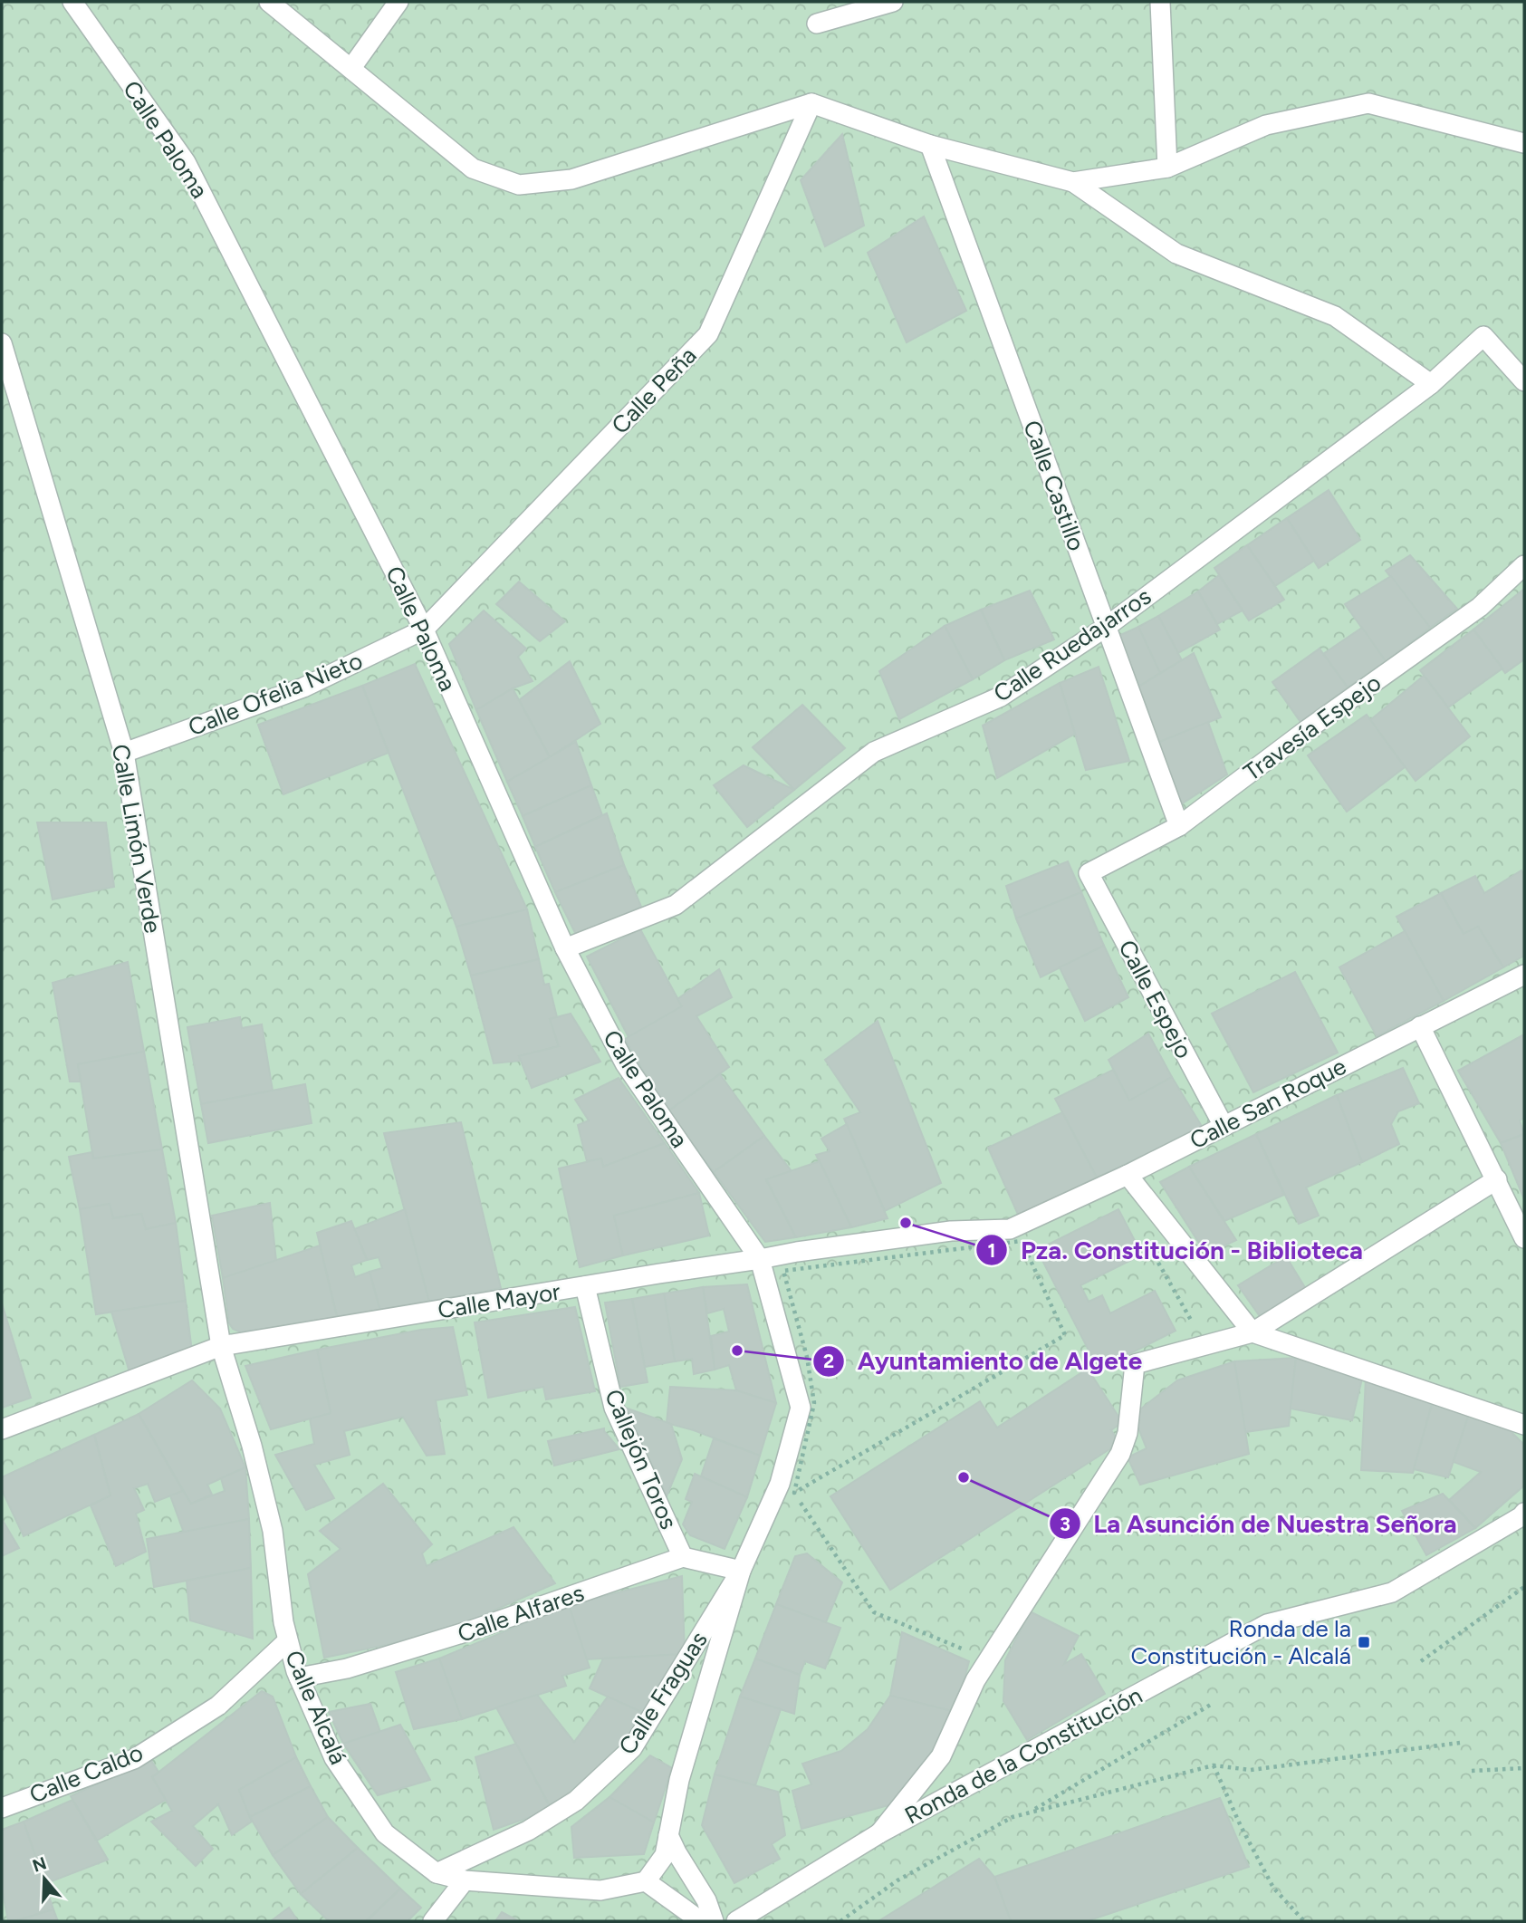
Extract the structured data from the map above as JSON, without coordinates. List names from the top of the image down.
{
  "streets": {
    "street": [
      "Calle Paloma",
      "Calle Peña",
      "Calle Castillo",
      "Calle Ruedajarros",
      "Calle Ofelia Nieto",
      "Travesía Espejo",
      "Calle Limón Verde",
      "Calle Espejo",
      "Calle San Roque",
      "Calle Mayor",
      "Callejón Toros",
      "Calle Alfares",
      "Calle Fraguas",
      "Calle Alcalá",
      "Ronda de la Constitución",
      "Calle Caldo"
    ]
  },
  "crossings": [
    ["Calle Paloma", "Calle Peña"],
    ["Calle Paloma", "Calle Ruedajarros"],
    ["Calle Paloma", "Calle Ofelia Nieto"],
    ["Calle Paloma", "Calle Mayor"],
    ["Calle Paloma", "Calle Fraguas"],
    ["Calle Peña", "Calle Ofelia Nieto"],
    ["Calle Castillo", "Calle Ruedajarros"],
    ["Calle Castillo", "Travesía Espejo"],
    ["Calle Ofelia Nieto", "Calle Limón Verde"],
    ["Travesía Espejo", "Calle Espejo"],
    ["Calle Limón Verde", "Calle Mayor"],
    ["Calle Limón Verde", "Calle Alcalá"],
    ["Calle Espejo", "Calle San Roque"],
    ["Calle San Roque", "Calle Mayor"],
    ["Calle Mayor", "Callejón Toros"],
    ["Calle Mayor", "Calle Fraguas"],
    ["Calle Mayor", "Calle Alcalá"],
    ["Callejón Toros", "Calle Alfares"],
    ["Calle Alfares", "Calle Alcalá"],
    ["Calle Fraguas", "Calle Alcalá"],
    ["Calle Alcalá", "Calle Caldo"]
  ],
  "places": {
    "other": ["Pza. Constitución - Biblioteca", "Ayuntamiento de Algete", "La Asunción de Nuestra Señora"],
    "transit": ["Ronda de la Constitución - Alcalá"]
  },
  "north": "top"
}
